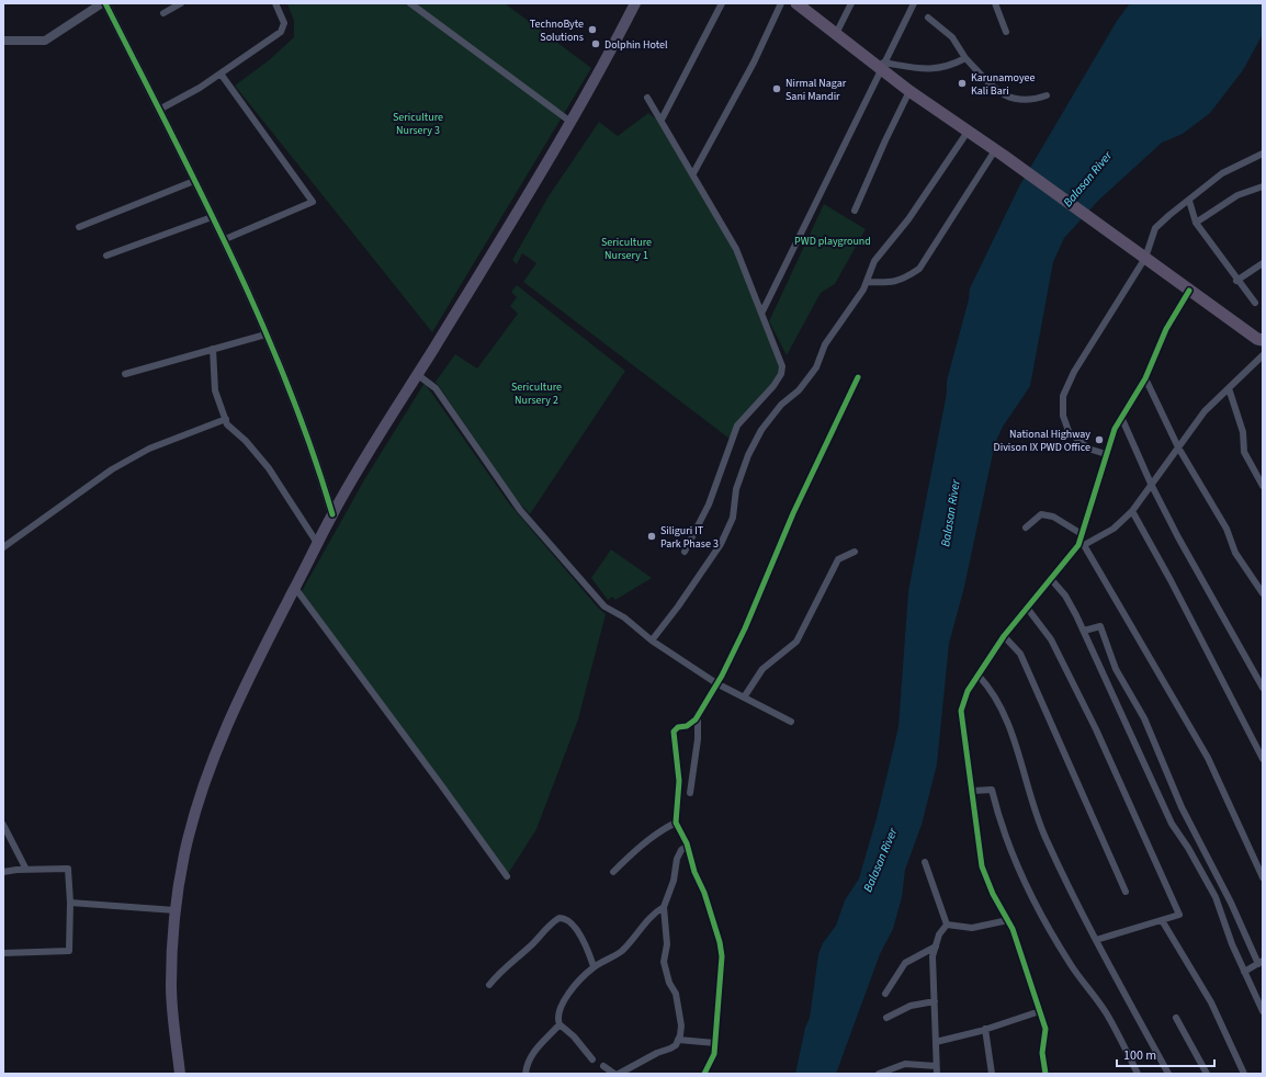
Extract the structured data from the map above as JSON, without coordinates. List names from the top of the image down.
{
  "water": ["Balasan River"],
  "parks": [
    "Sericulture Nursery 3",
    "PWD playground",
    "Sericulture Nursery 1",
    "Sericulture Nursery 2"
  ],
  "places": [
    "TechnoByte Solutions",
    "Dolphin Hotel",
    "Karunamoyee Kali Bari",
    "Nirmal Nagar Sani Mandir",
    "National Highway Divison IX PWD Office",
    "Siliguri IT Park Phase 3"
  ],
  "scale_bar": "100 m"
}
